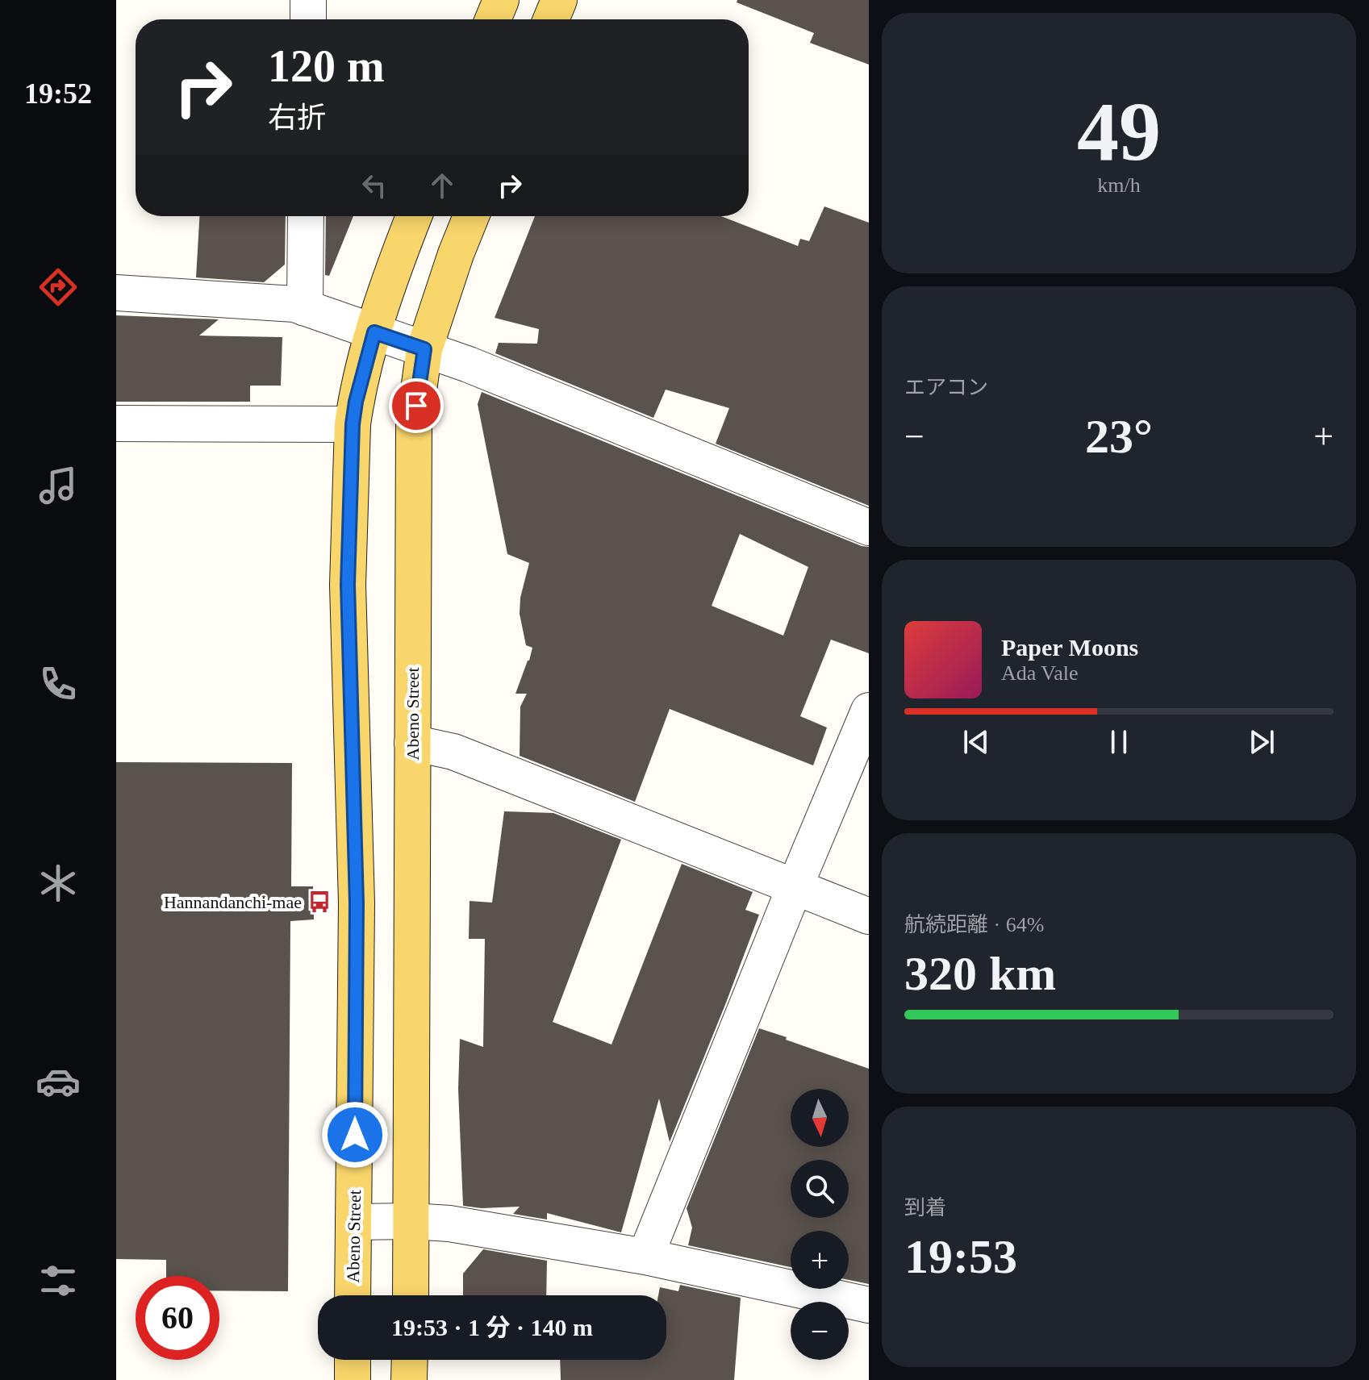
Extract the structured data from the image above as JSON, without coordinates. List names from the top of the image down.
{
  "streets": {
    "main road": ["Abeno Street"]
  },
  "places": {
    "bus stop": ["Hannandanchi-mae"]
  },
  "north": "bottom",
  "page": {
    "tabs": "19:52",
    "tile": [
      ["49", "km/h"],
      "エアコン",
      ["航続距離 · 64%", "320 km"],
      ["到着", "19:53"]
    ],
    "turn": ["120 m", "右折"],
    "heat": ["−", "23°", "+"],
    "song": ["Paper Moons", "Ada Vale"],
    "map_buttons": ["+", "−"],
    "limit": "60",
    "trip": "19:53 · 1 分 · 140 m"
  }
}
